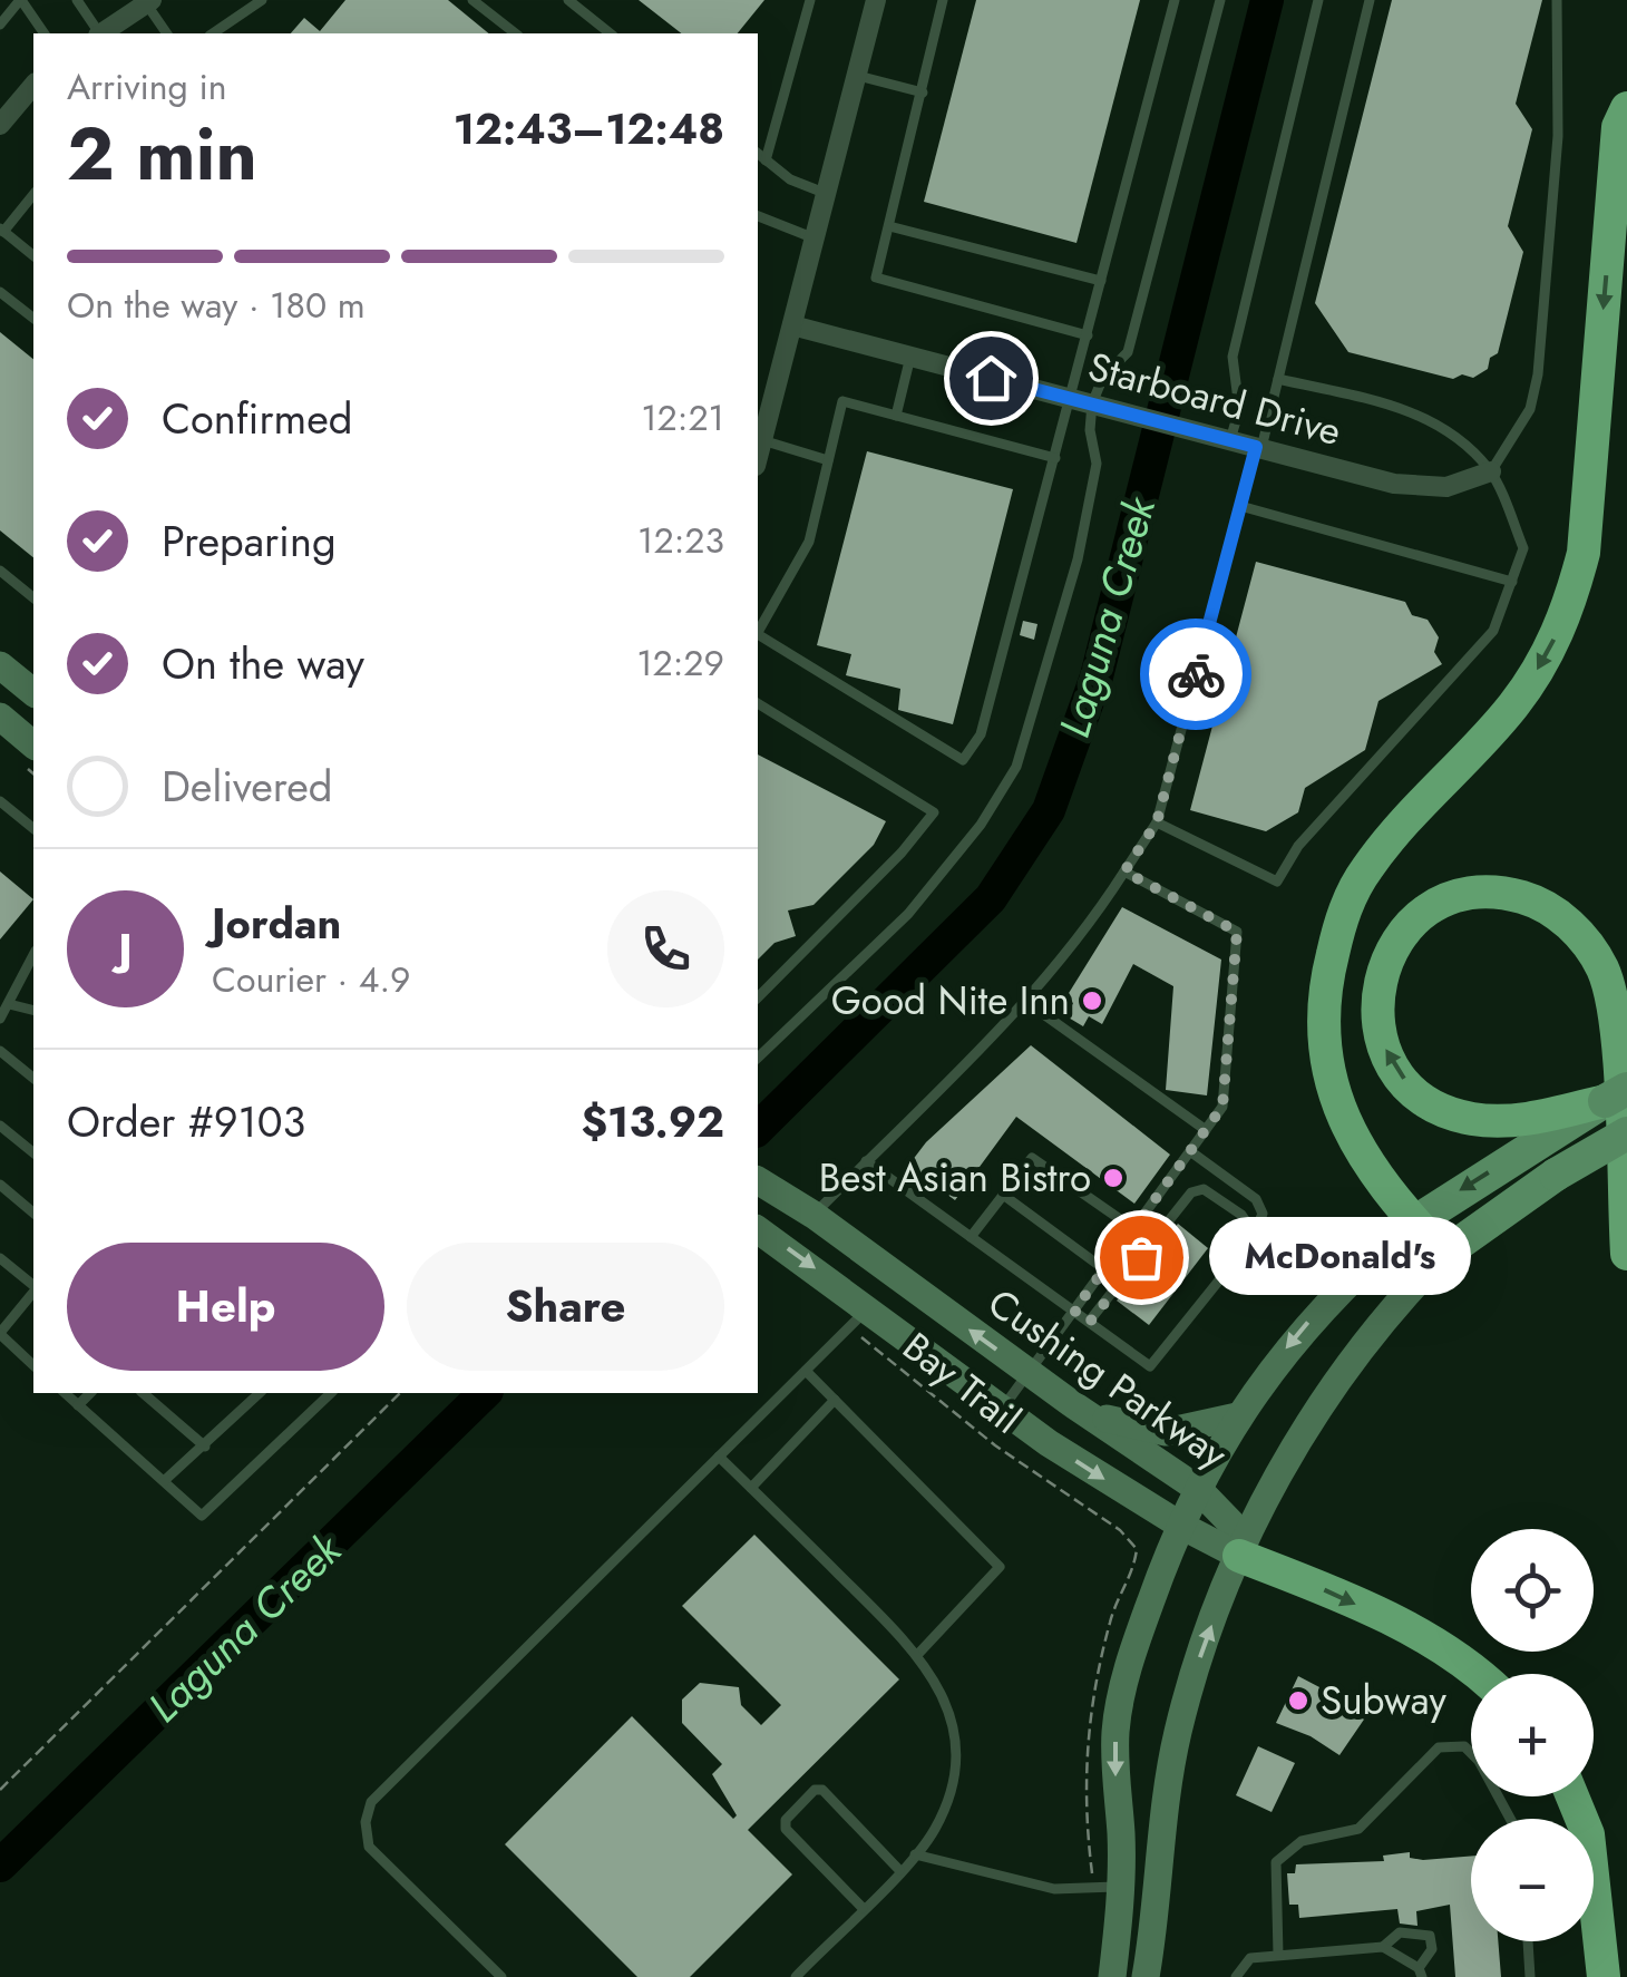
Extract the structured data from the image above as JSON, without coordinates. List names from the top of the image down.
{
  "streets": {
    "main road": ["Cushing Parkway"],
    "street": ["Starboard Drive"],
    "path": ["Bay Trail"]
  },
  "crossings": [
    ["Cushing Parkway", "Bay Trail"]
  ],
  "water": ["Laguna Creek"],
  "places": [
    "Good Nite Inn",
    "Best Asian Bistro",
    "McDonald's",
    "Subway"
  ],
  "page": {
    "heading": ["2 min", "Arriving in", "12:43–12:48"],
    "panel": [
      "Jordan",
      "Courier · 4.9",
      "Order #9103",
      "$13.92"
    ],
    "bar": "On the way · 180 m",
    "list": [
      ["Confirmed", "12:21"],
      ["Preparing", "12:23"],
      ["On the way", "12:29"],
      "Delivered"
    ],
    "round": "J",
    "bubble": "McDonald's",
    "buttons": ["Help", "Share"],
    "map_buttons": ["+", "−"]
  }
}
